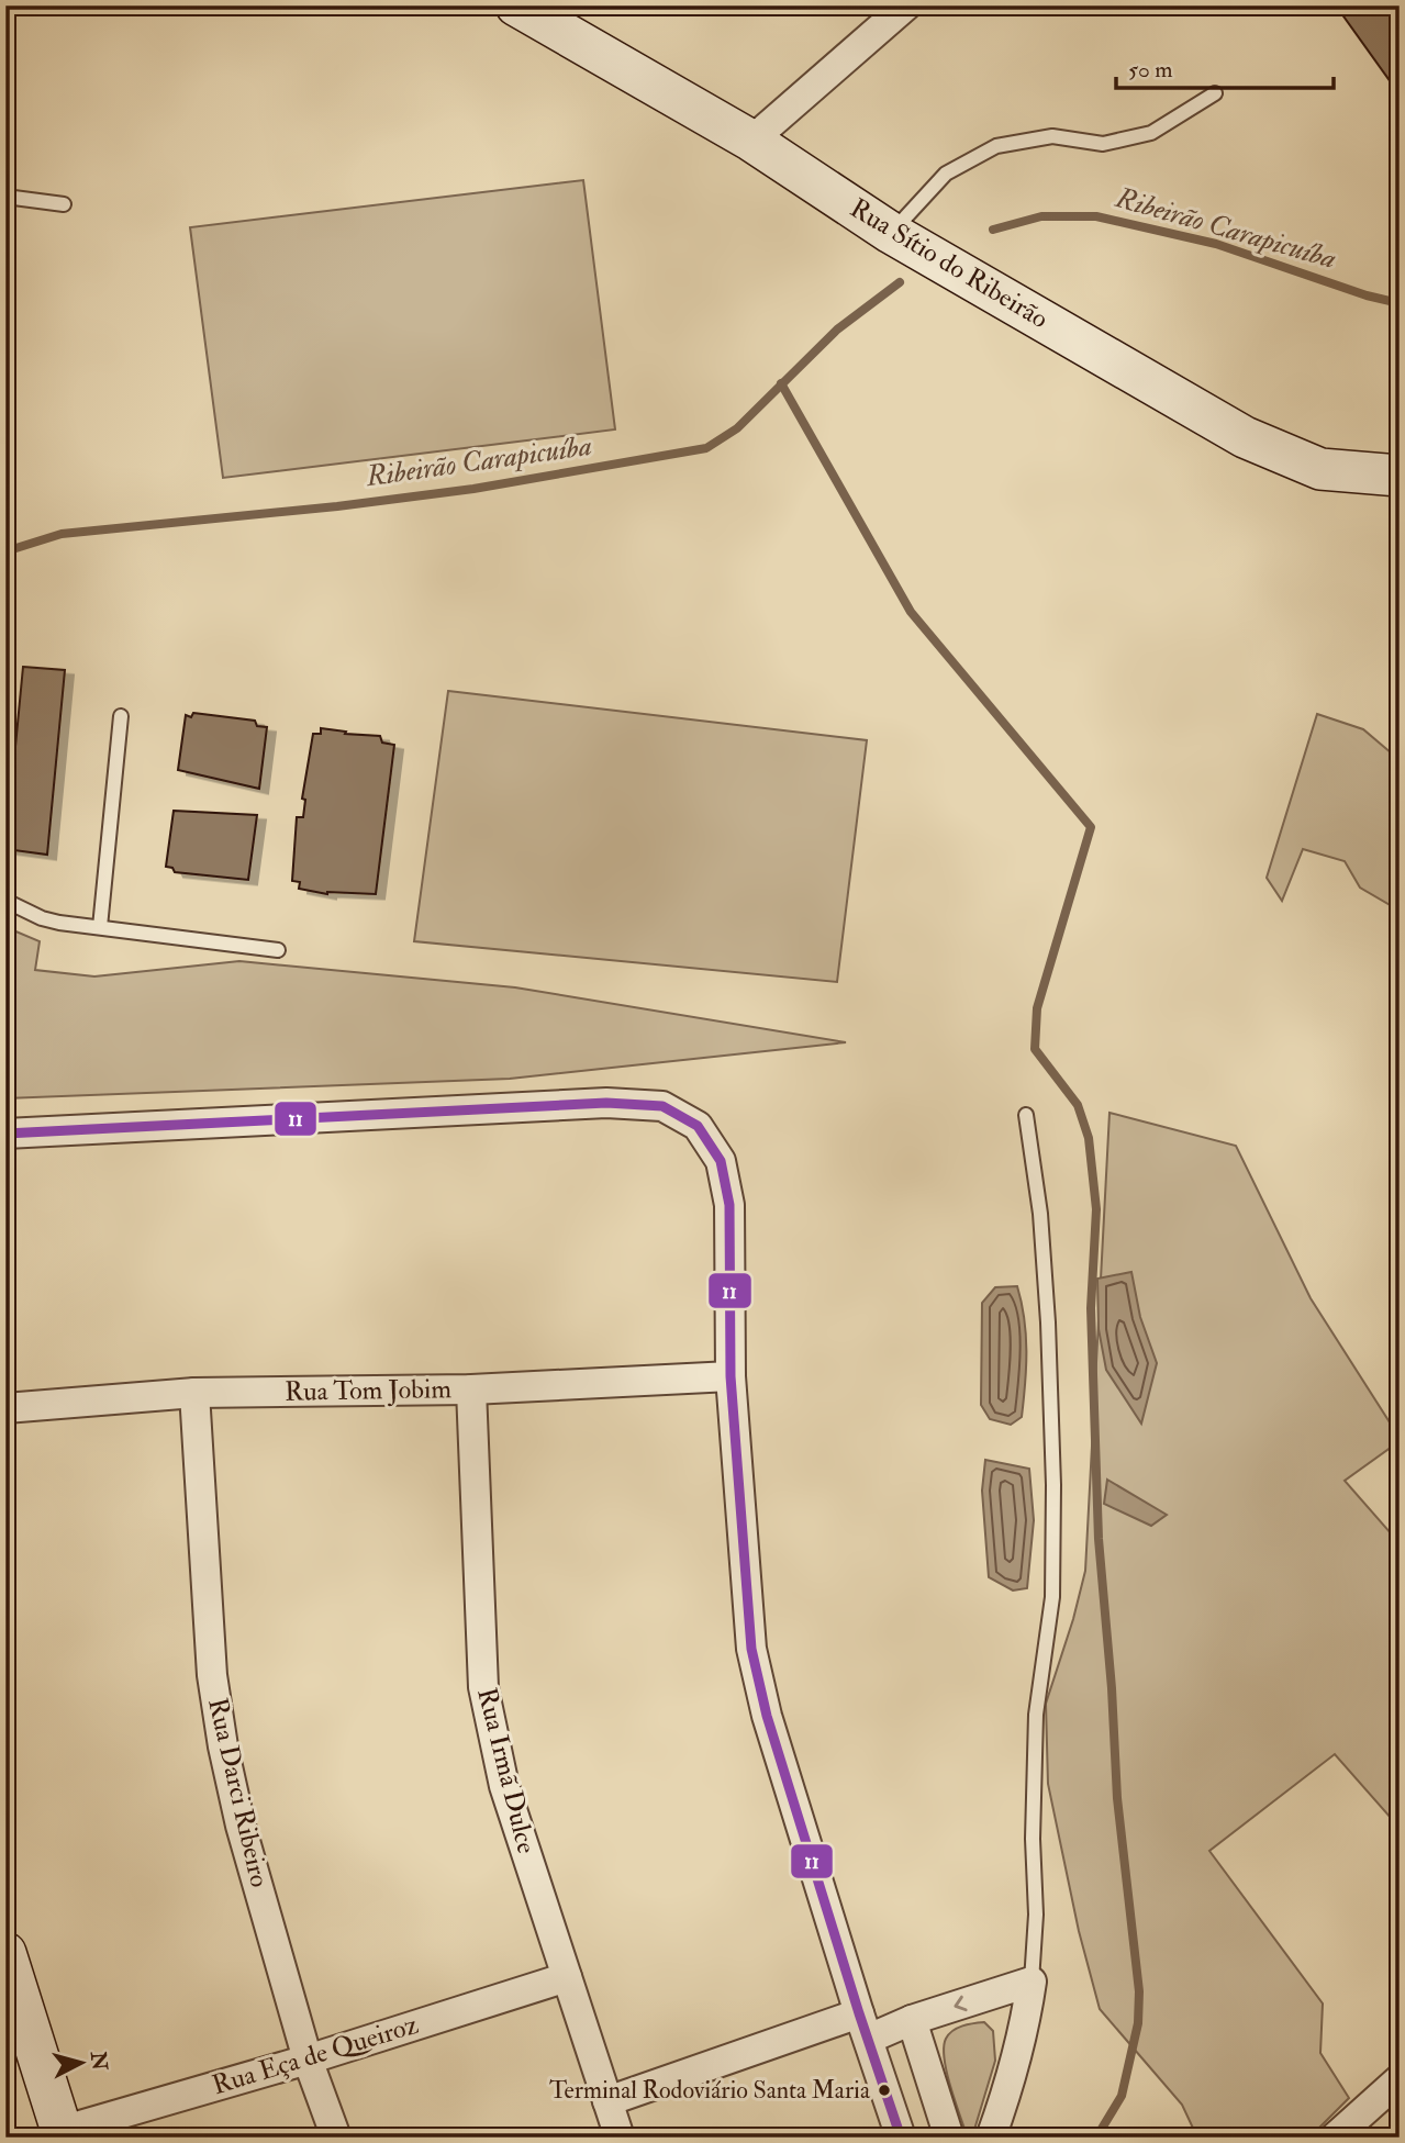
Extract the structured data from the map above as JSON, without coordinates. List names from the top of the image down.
{
  "streets": {
    "main road": ["Rua Sítio do Ribeirão"],
    "street": [
      "Rua Tom Jobim",
      "Rua Irmã Dulce",
      "Rua Darci Ribeiro",
      "Rua Eça de Queiroz"
    ]
  },
  "crossings": [
    ["Rua Tom Jobim", "Rua Irmã Dulce"],
    ["Rua Tom Jobim", "Rua Darci Ribeiro"],
    ["Rua Irmã Dulce", "Rua Eça de Queiroz"],
    ["Rua Darci Ribeiro", "Rua Eça de Queiroz"]
  ],
  "water": ["Ribeirão Carapicuíba"],
  "places": ["Terminal Rodoviário Santa Maria"],
  "lines": ["transit line 11"],
  "scale_bar": "50 m",
  "north": "right"
}
